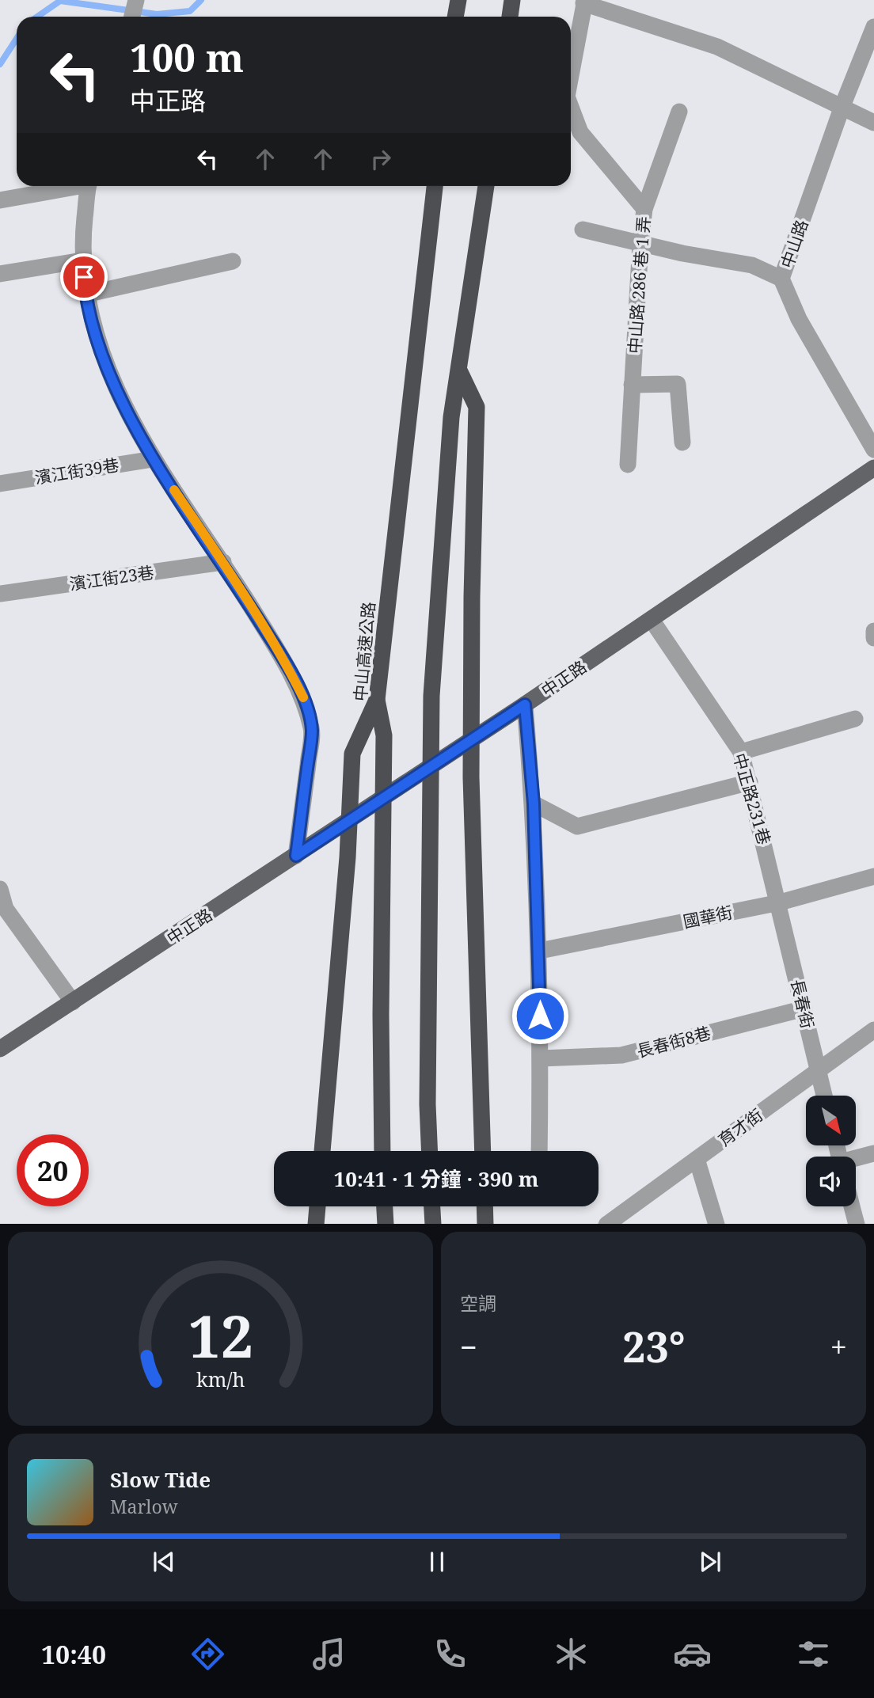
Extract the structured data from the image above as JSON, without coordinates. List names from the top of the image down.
{
  "streets": {
    "highway": ["中山高速公路"],
    "main road": ["中正路"],
    "street": [
      "中山路",
      "中山路 286 巷 1 弄",
      "濱江街39巷",
      "濱江街23巷",
      "中正路231巷",
      "國華街",
      "長春街",
      "長春街8巷",
      "育才街"
    ]
  },
  "crossings": [
    ["中正路", "中正路231巷"],
    ["中正路231巷", "國華街"],
    ["中正路231巷", "長春街"],
    ["國華街", "長春街"],
    ["長春街", "長春街8巷"],
    ["長春街", "育才街"]
  ],
  "north": "bottom right",
  "page": {
    "turn": ["100 m", "中正路"],
    "limit": "20",
    "trip": "10:41 · 1 分鐘 · 390 m",
    "tile": "空調",
    "heat": ["−", "23°", "+"],
    "song": ["Slow Tide", "Marlow"],
    "tabs": "10:40",
    "gauge": ["12", "km/h"]
  }
}
